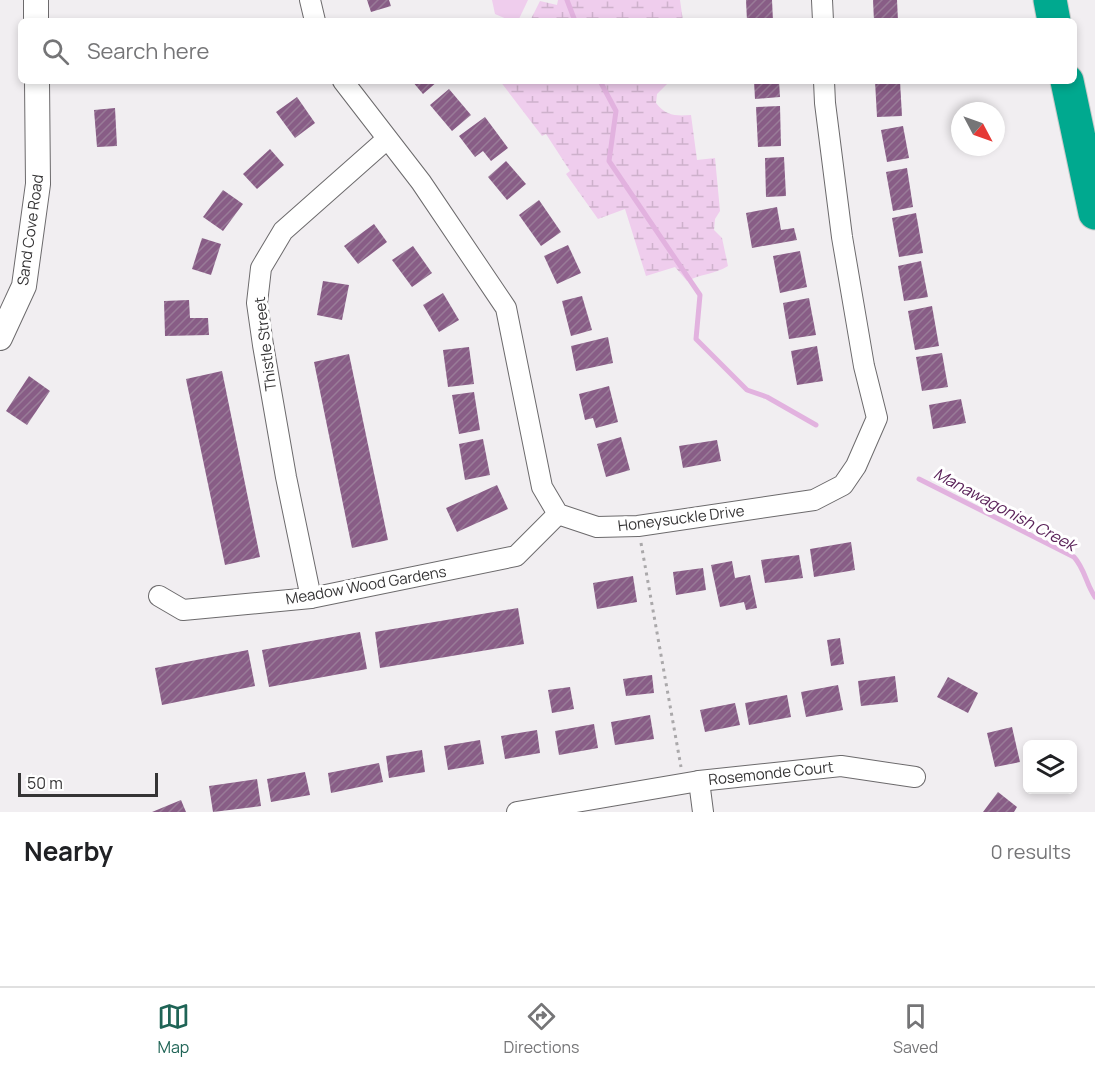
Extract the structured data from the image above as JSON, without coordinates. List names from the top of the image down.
{
  "streets": {
    "street": [
      "Sand Cove Road",
      "Thistle Street",
      "Honeysuckle Drive",
      "Meadow Wood Gardens",
      "Rosemonde Court"
    ]
  },
  "crossings": [
    ["Thistle Street", "Meadow Wood Gardens"],
    ["Honeysuckle Drive", "Meadow Wood Gardens"]
  ],
  "water": ["Manawagonish Creek"],
  "scale_bar": "50 m",
  "north": "bottom right",
  "page": {
    "search": "Search here",
    "scale": "50 m",
    "heading": ["Nearby", "0 results"],
    "nav": ["Map", "Directions", "Saved"]
  }
}
